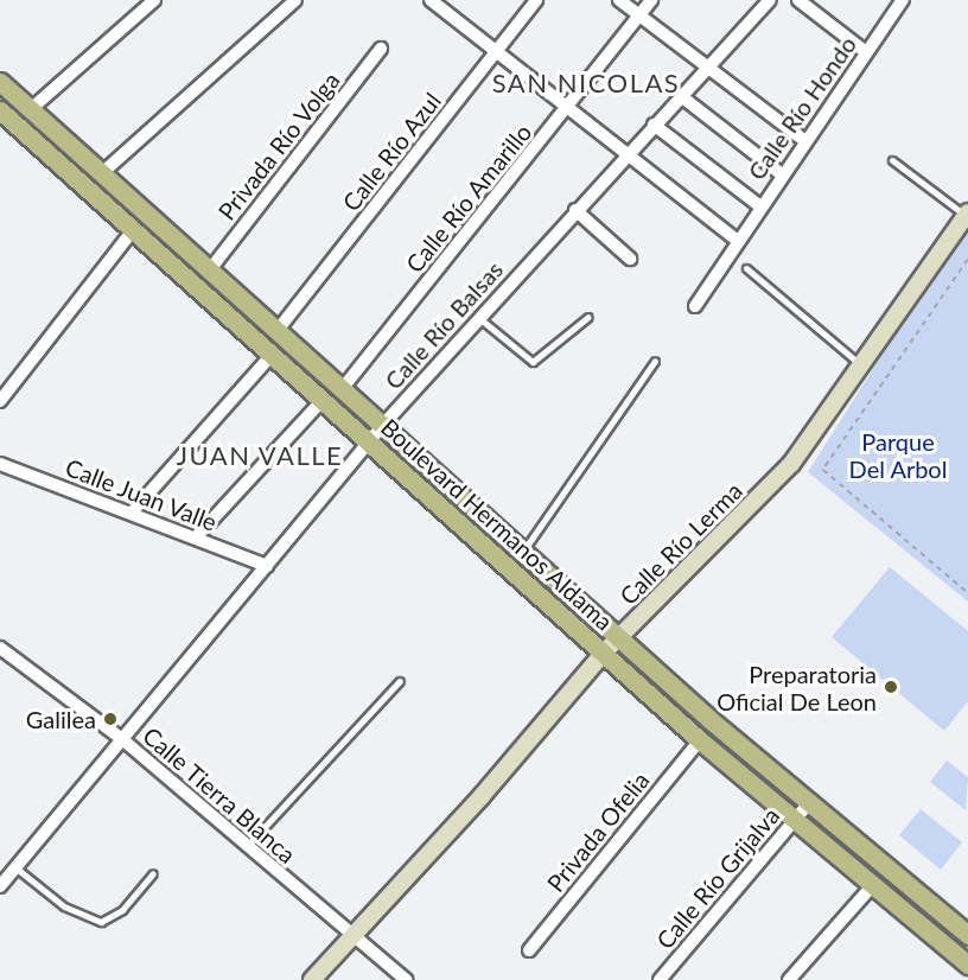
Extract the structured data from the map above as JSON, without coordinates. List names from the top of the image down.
{
  "streets": {
    "main road": ["Boulevard Hermanos Aldama"],
    "street": [
      "Calle Río Hondo",
      "Privada Río Volga",
      "Calle Río Azul",
      "Calle Río Amarillo",
      "Calle Río Balsas",
      "Calle Juan Valle",
      "Calle Río Lerma",
      "Calle Tierra Blanca",
      "Privada Ofelia",
      "Calle Río Grijalva"
    ]
  },
  "crossings": [
    ["Privada Río Volga", "Boulevard Hermanos Aldama"],
    ["Calle Río Azul", "Boulevard Hermanos Aldama"],
    ["Calle Río Amarillo", "Boulevard Hermanos Aldama"],
    ["Calle Río Balsas", "Calle Juan Valle"],
    ["Calle Río Balsas", "Boulevard Hermanos Aldama"],
    ["Calle Río Balsas", "Calle Tierra Blanca"],
    ["Boulevard Hermanos Aldama", "Calle Río Lerma"],
    ["Boulevard Hermanos Aldama", "Privada Ofelia"],
    ["Boulevard Hermanos Aldama", "Calle Río Grijalva"],
    ["Calle Río Lerma", "Calle Tierra Blanca"]
  ],
  "districts": ["SAN NICOLAS", "JUAN VALLE"],
  "parks": ["Parque Del Arbol"],
  "places": ["Preparatoria Oficial De Leon", "Galilea"]
}
